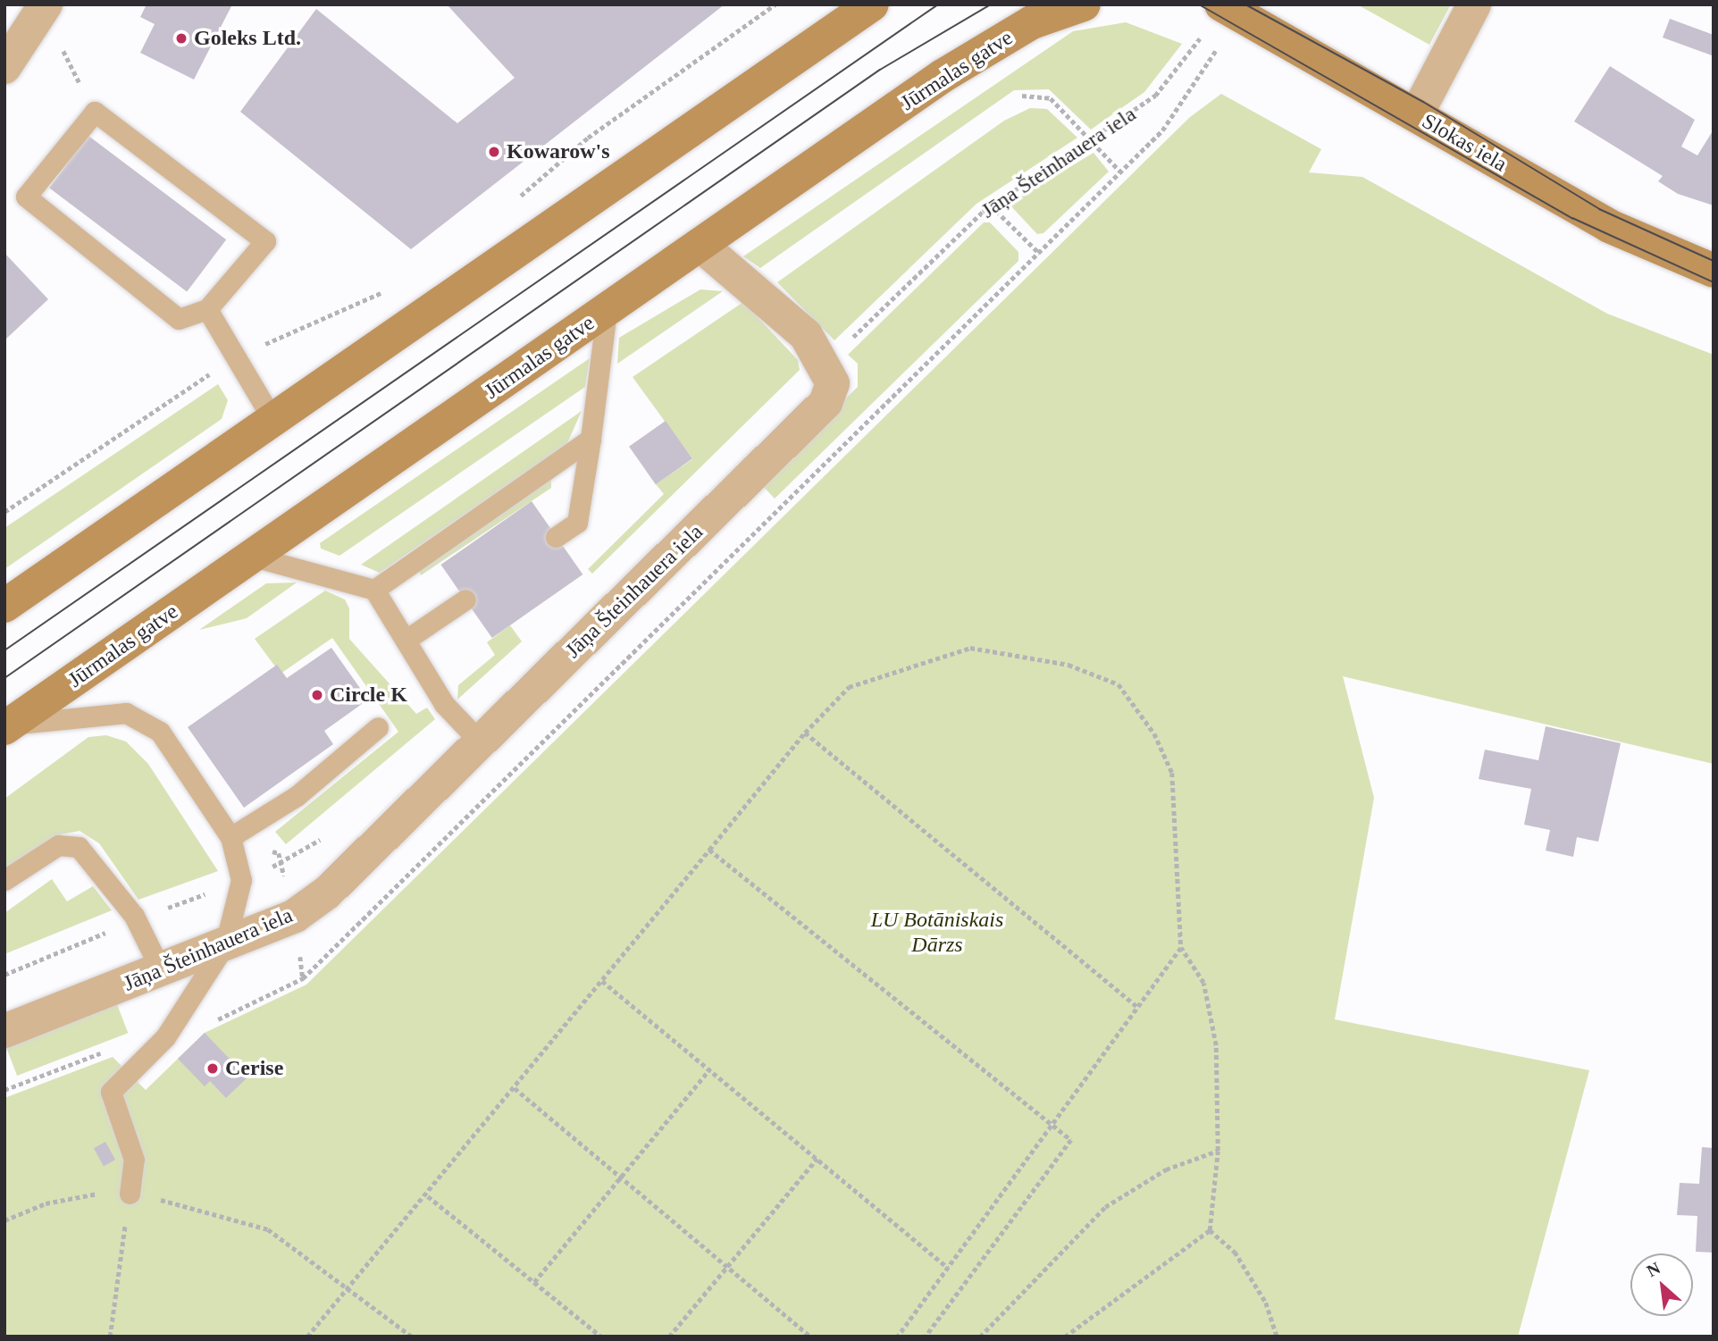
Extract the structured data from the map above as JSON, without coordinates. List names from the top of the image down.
{
  "streets": {
    "main road": ["Jūrmalas gatve", "Slokas iela"],
    "street": ["Jāņa Šteinhauera iela"]
  },
  "parks": ["LU Botāniskais Dārzs"],
  "places": [
    "Goleks Ltd.",
    "Kowarow's",
    "Circle K",
    "Cerise"
  ],
  "north": "top left"
}
